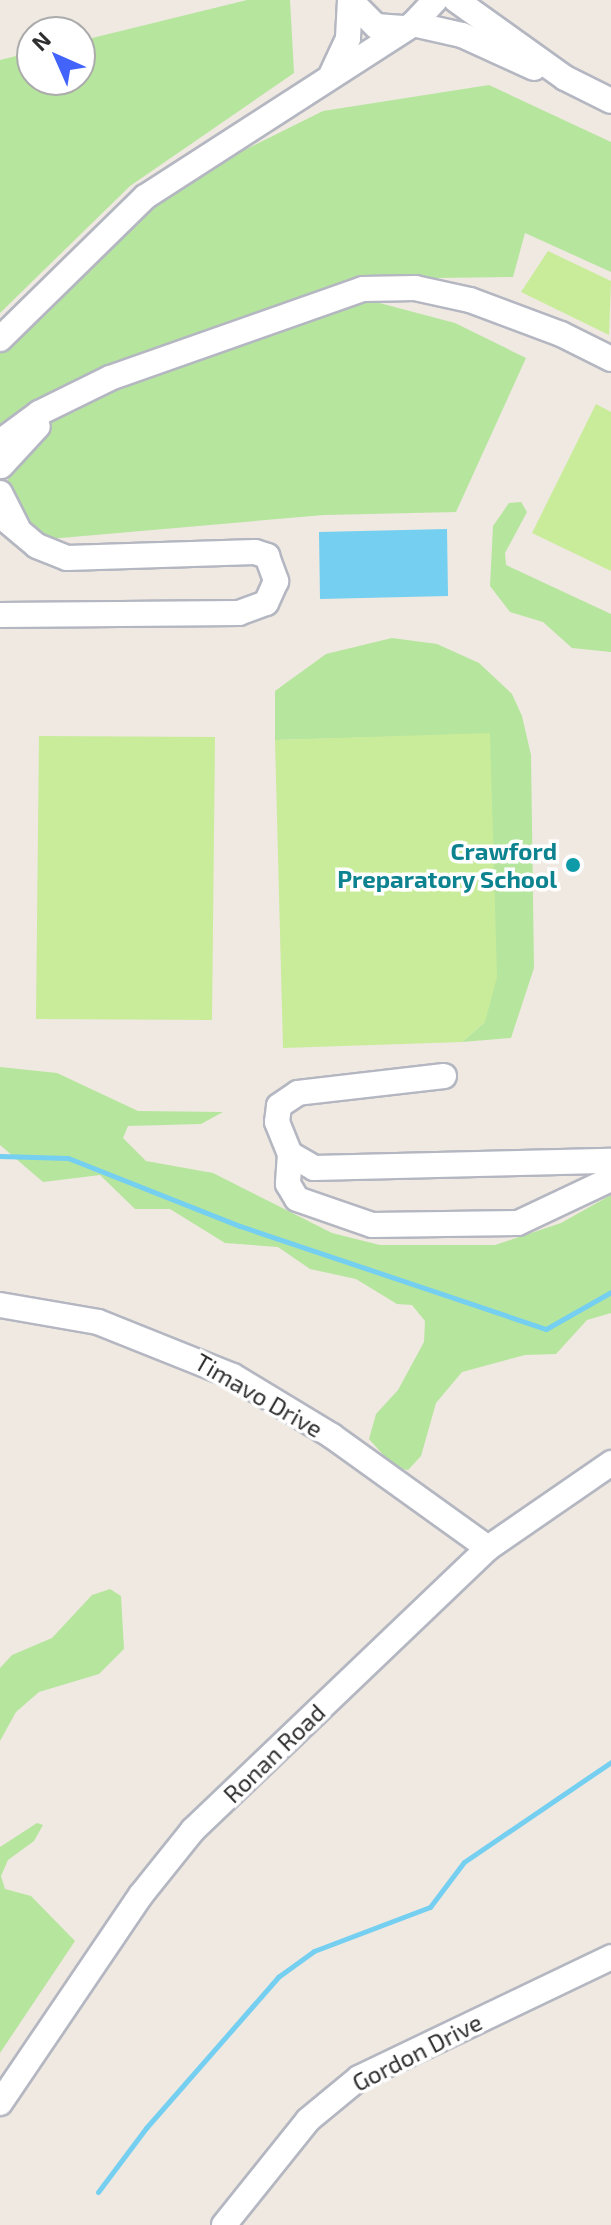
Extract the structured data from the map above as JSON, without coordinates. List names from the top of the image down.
{
  "streets": {
    "street": ["Timavo Drive", "Ronan Road", "Gordon Drive"]
  },
  "crossings": [
    ["Timavo Drive", "Ronan Road"]
  ],
  "places": ["Crawford Preparatory School"],
  "north": "top left"
}
